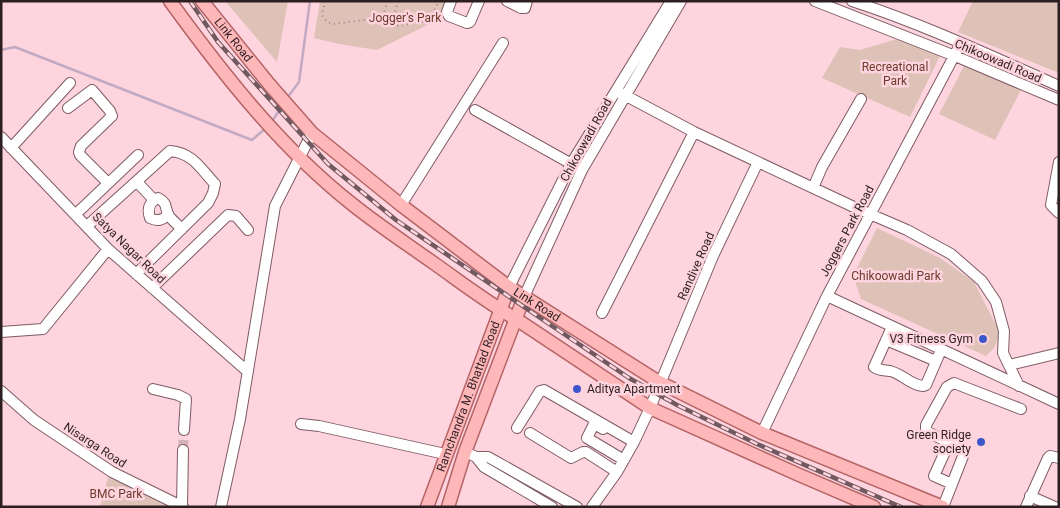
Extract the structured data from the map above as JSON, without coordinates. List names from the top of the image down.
{
  "streets": {
    "main road": ["Link Road", "Ramchandra M. Bhattad Road"],
    "street": [
      "Chikoowadi Road",
      "Joggers Park Road",
      "Satya Nagar Road",
      "Randive Road",
      "Nisarga Road"
    ]
  },
  "crossings": [
    ["Link Road", "Chikoowadi Road"],
    ["Link Road", "Joggers Park Road"],
    ["Link Road", "Randive Road"],
    ["Link Road", "Ramchandra M. Bhattad Road"],
    ["Chikoowadi Road", "Joggers Park Road"],
    ["Chikoowadi Road", "Ramchandra M. Bhattad Road"]
  ],
  "parks": [
    "Jogger's Park",
    "Recreational Park",
    "Chikoowadi Park",
    "BMC Park"
  ],
  "places": ["V3 Fitness Gym", "Aditya Apartment", "Green Ridge society"]
}
